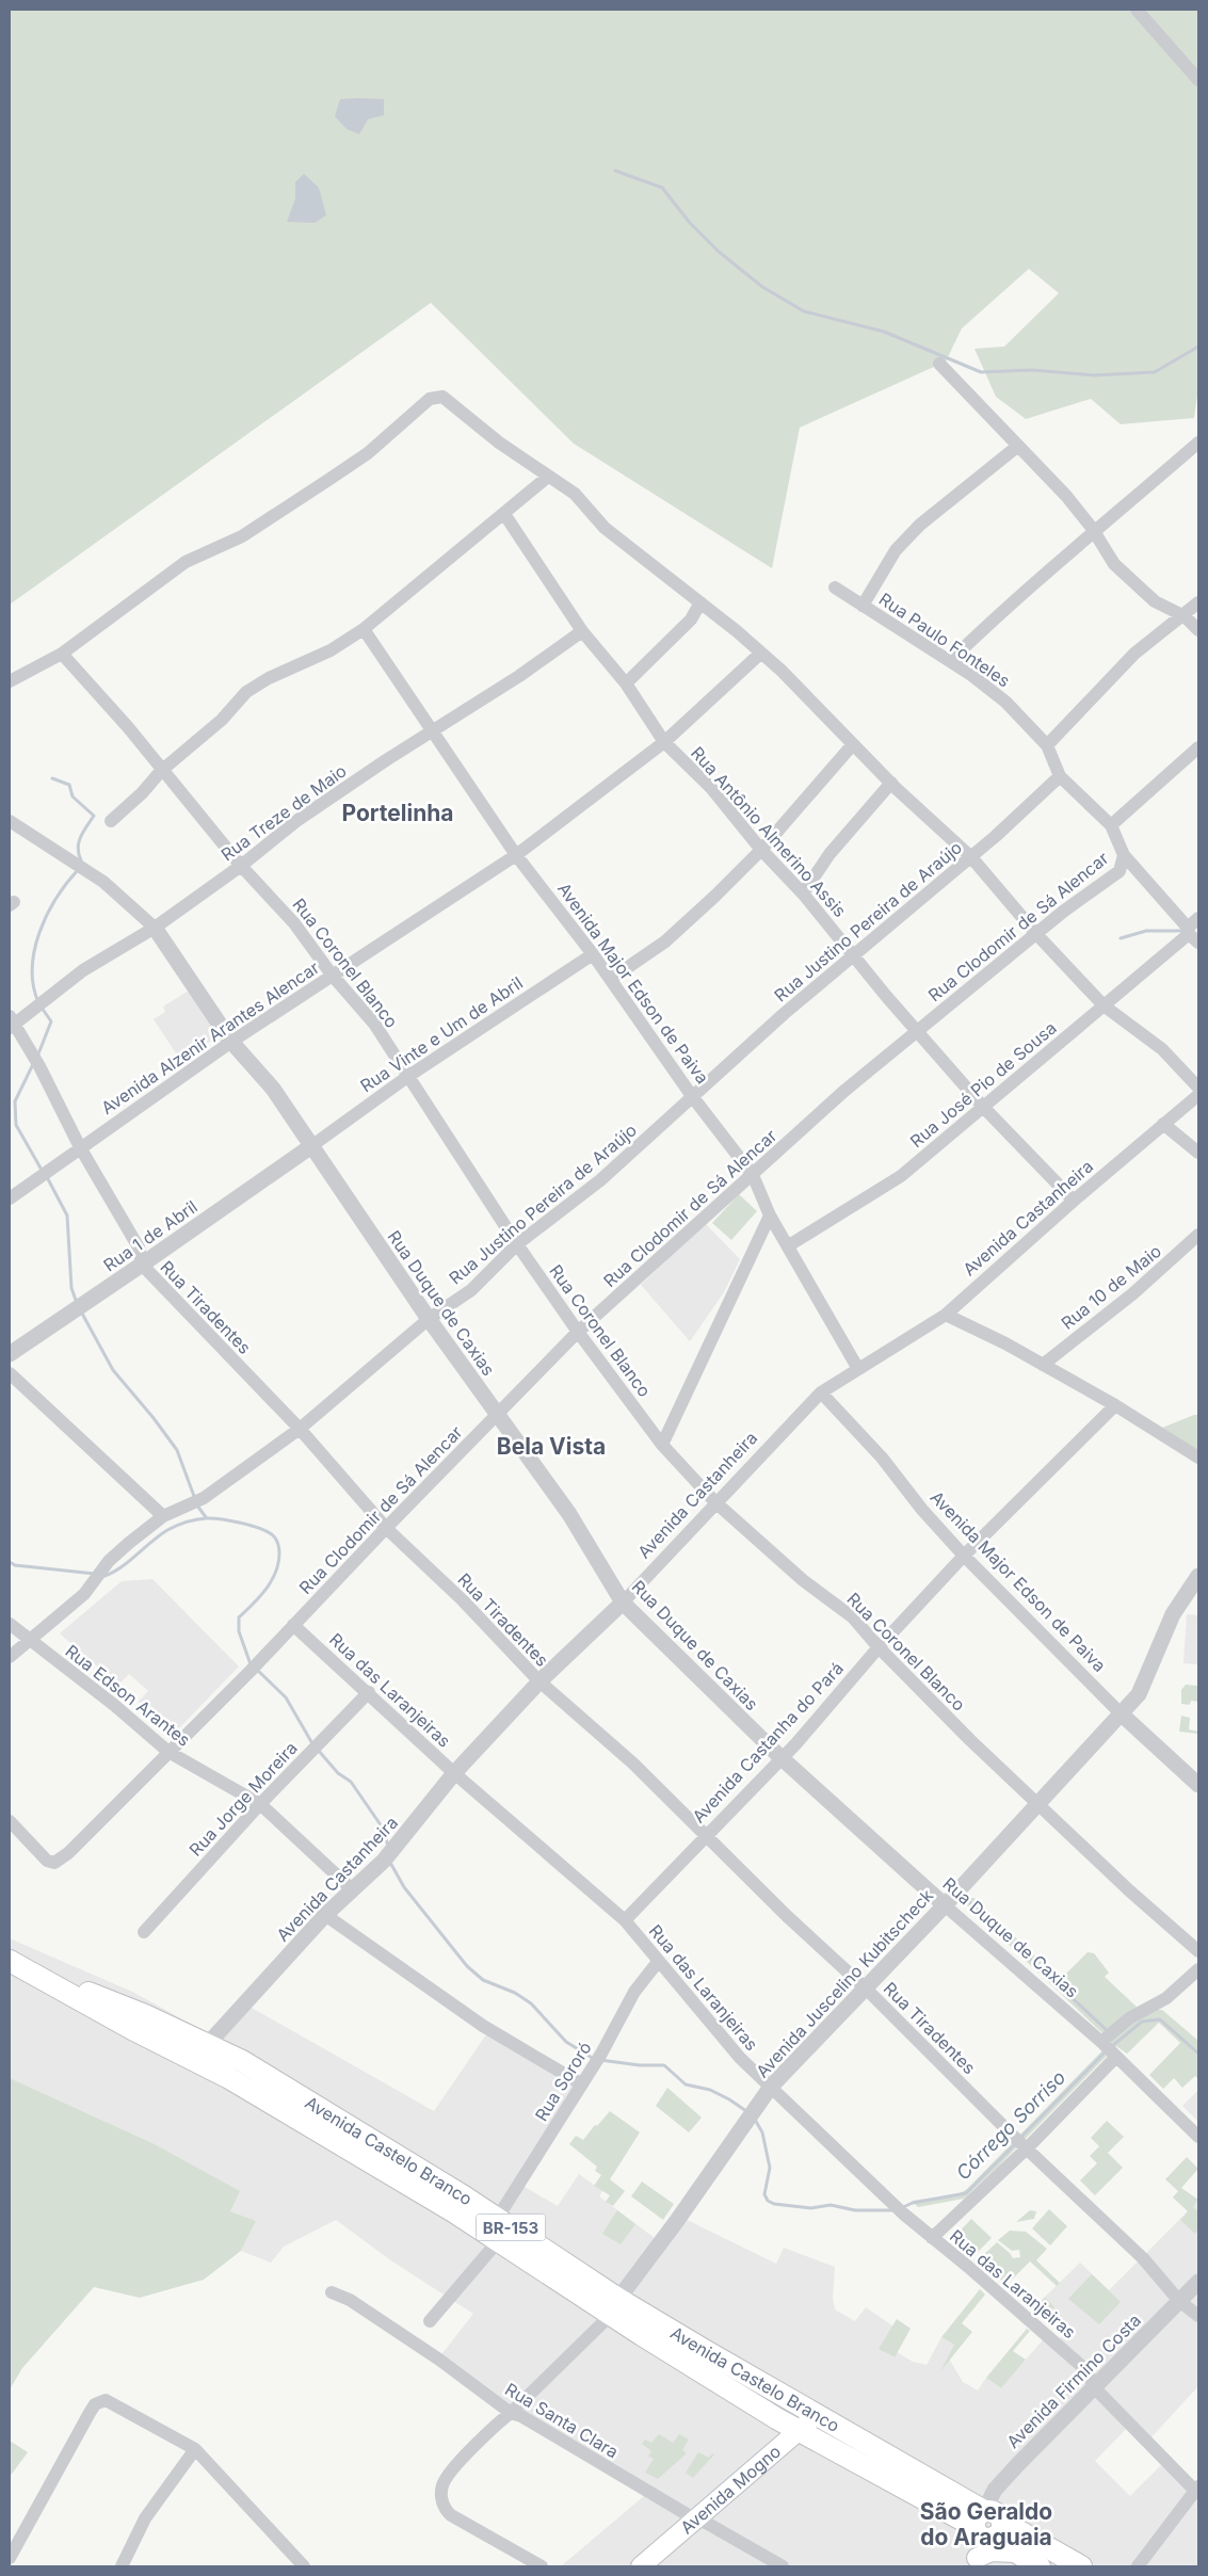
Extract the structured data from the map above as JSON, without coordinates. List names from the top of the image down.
{
  "streets": {
    "main road": ["Avenida Castelo Branco", "BR-153", "Avenida Mogno"],
    "street": [
      "Rua Paulo Fonteles",
      "Rua Treze de Maio",
      "Rua Antônio Almerino Assis",
      "Rua Justino Pereira de Araújo",
      "Rua Clodomir de Sá Alencar",
      "Rua Coronel Blanco",
      "Avenida Major Edson de Paiva",
      "Rua Vinte e Um de Abril",
      "Avenida Alzenir Arantes Alencar",
      "Rua José Pio de Sousa",
      "Avenida Castanheira",
      "Rua 1 de Abril",
      "Rua 10 de Maio",
      "Rua Duque de Caxias",
      "Rua Tiradentes",
      "Rua das Laranjeiras",
      "Rua Edson Arantes",
      "Avenida Castanha do Pará",
      "Rua Jorge Moreira",
      "Avenida Juscelino Kubitscheck",
      "Rua Sororó",
      "Avenida Firmino Costa",
      "Rua Santa Clara"
    ]
  },
  "crossings": [
    ["Rua Paulo Fonteles", "Rua Justino Pereira de Araújo"],
    ["Rua Paulo Fonteles", "Rua Clodomir de Sá Alencar"],
    ["Rua Paulo Fonteles", "Rua José Pio de Sousa"],
    ["Rua Treze de Maio", "Rua Antônio Almerino Assis"],
    ["Rua Treze de Maio", "Rua Coronel Blanco"],
    ["Rua Treze de Maio", "Avenida Major Edson de Paiva"],
    ["Rua Treze de Maio", "Rua Duque de Caxias"],
    ["Rua Treze de Maio", "Rua Tiradentes"],
    ["Rua Antônio Almerino Assis", "Rua Justino Pereira de Araújo"],
    ["Rua Antônio Almerino Assis", "Rua Clodomir de Sá Alencar"],
    ["Rua Antônio Almerino Assis", "Avenida Alzenir Arantes Alencar"],
    ["Rua Antônio Almerino Assis", "Rua José Pio de Sousa"],
    ["Rua Antônio Almerino Assis", "Avenida Castanheira"],
    ["Rua Justino Pereira de Araújo", "Rua Coronel Blanco"],
    ["Rua Justino Pereira de Araújo", "Avenida Major Edson de Paiva"],
    ["Rua Justino Pereira de Araújo", "Rua Duque de Caxias"],
    ["Rua Justino Pereira de Araújo", "Rua Tiradentes"],
    ["Rua Justino Pereira de Araújo", "Rua Edson Arantes"],
    ["Rua Clodomir de Sá Alencar", "Rua Coronel Blanco"],
    ["Rua Clodomir de Sá Alencar", "Avenida Major Edson de Paiva"],
    ["Rua Clodomir de Sá Alencar", "Rua Duque de Caxias"],
    ["Rua Clodomir de Sá Alencar", "Rua Tiradentes"],
    ["Rua Clodomir de Sá Alencar", "Rua das Laranjeiras"],
    ["Rua Clodomir de Sá Alencar", "Rua Edson Arantes"],
    ["Rua Coronel Blanco", "Rua Vinte e Um de Abril"],
    ["Rua Coronel Blanco", "Avenida Alzenir Arantes Alencar"],
    ["Rua Coronel Blanco", "Avenida Castanheira"],
    ["Rua Coronel Blanco", "Avenida Castanha do Pará"],
    ["Rua Coronel Blanco", "Avenida Juscelino Kubitscheck"],
    ["Avenida Major Edson de Paiva", "Rua Vinte e Um de Abril"],
    ["Avenida Major Edson de Paiva", "Avenida Alzenir Arantes Alencar"],
    ["Avenida Major Edson de Paiva", "Rua José Pio de Sousa"],
    ["Avenida Major Edson de Paiva", "Avenida Castanheira"],
    ["Avenida Major Edson de Paiva", "Avenida Castanha do Pará"],
    ["Avenida Major Edson de Paiva", "Avenida Juscelino Kubitscheck"],
    ["Rua Vinte e Um de Abril", "Rua 1 de Abril"],
    ["Rua Vinte e Um de Abril", "Rua Duque de Caxias"],
    ["Avenida Alzenir Arantes Alencar", "Rua Duque de Caxias"],
    ["Avenida Alzenir Arantes Alencar", "Rua Tiradentes"],
    ["Avenida Castanheira", "Rua Duque de Caxias"],
    ["Avenida Castanheira", "Rua Tiradentes"],
    ["Avenida Castanheira", "Rua das Laranjeiras"],
    ["Avenida Castanheira", "Rua Edson Arantes"],
    ["Avenida Castanheira", "Avenida Castelo Branco"],
    ["Rua 1 de Abril", "Rua Duque de Caxias"],
    ["Rua 1 de Abril", "Rua Tiradentes"],
    ["Rua Duque de Caxias", "Avenida Castanha do Pará"],
    ["Rua Duque de Caxias", "Avenida Juscelino Kubitscheck"],
    ["Rua Tiradentes", "Avenida Castanha do Pará"],
    ["Rua Tiradentes", "Avenida Juscelino Kubitscheck"],
    ["Rua Tiradentes", "Avenida Firmino Costa"],
    ["Rua das Laranjeiras", "Avenida Castanha do Pará"],
    ["Rua das Laranjeiras", "Rua Jorge Moreira"],
    ["Rua das Laranjeiras", "Avenida Juscelino Kubitscheck"],
    ["Rua das Laranjeiras", "Rua Sororó"],
    ["Rua das Laranjeiras", "Avenida Firmino Costa"],
    ["Rua Edson Arantes", "Rua Jorge Moreira"],
    ["Avenida Juscelino Kubitscheck", "Avenida Castelo Branco"],
    ["Avenida Juscelino Kubitscheck", "Rua Santa Clara"],
    ["Rua Sororó", "Avenida Castelo Branco"],
    ["Avenida Castelo Branco", "Avenida Firmino Costa"],
    ["Avenida Castelo Branco", "Avenida Mogno"],
    ["Rua Santa Clara", "Avenida Mogno"]
  ],
  "districts": ["Portelinha", "Bela Vista", "São Geraldo do Araguaia"],
  "water": ["Córrego Sorriso"]
}
